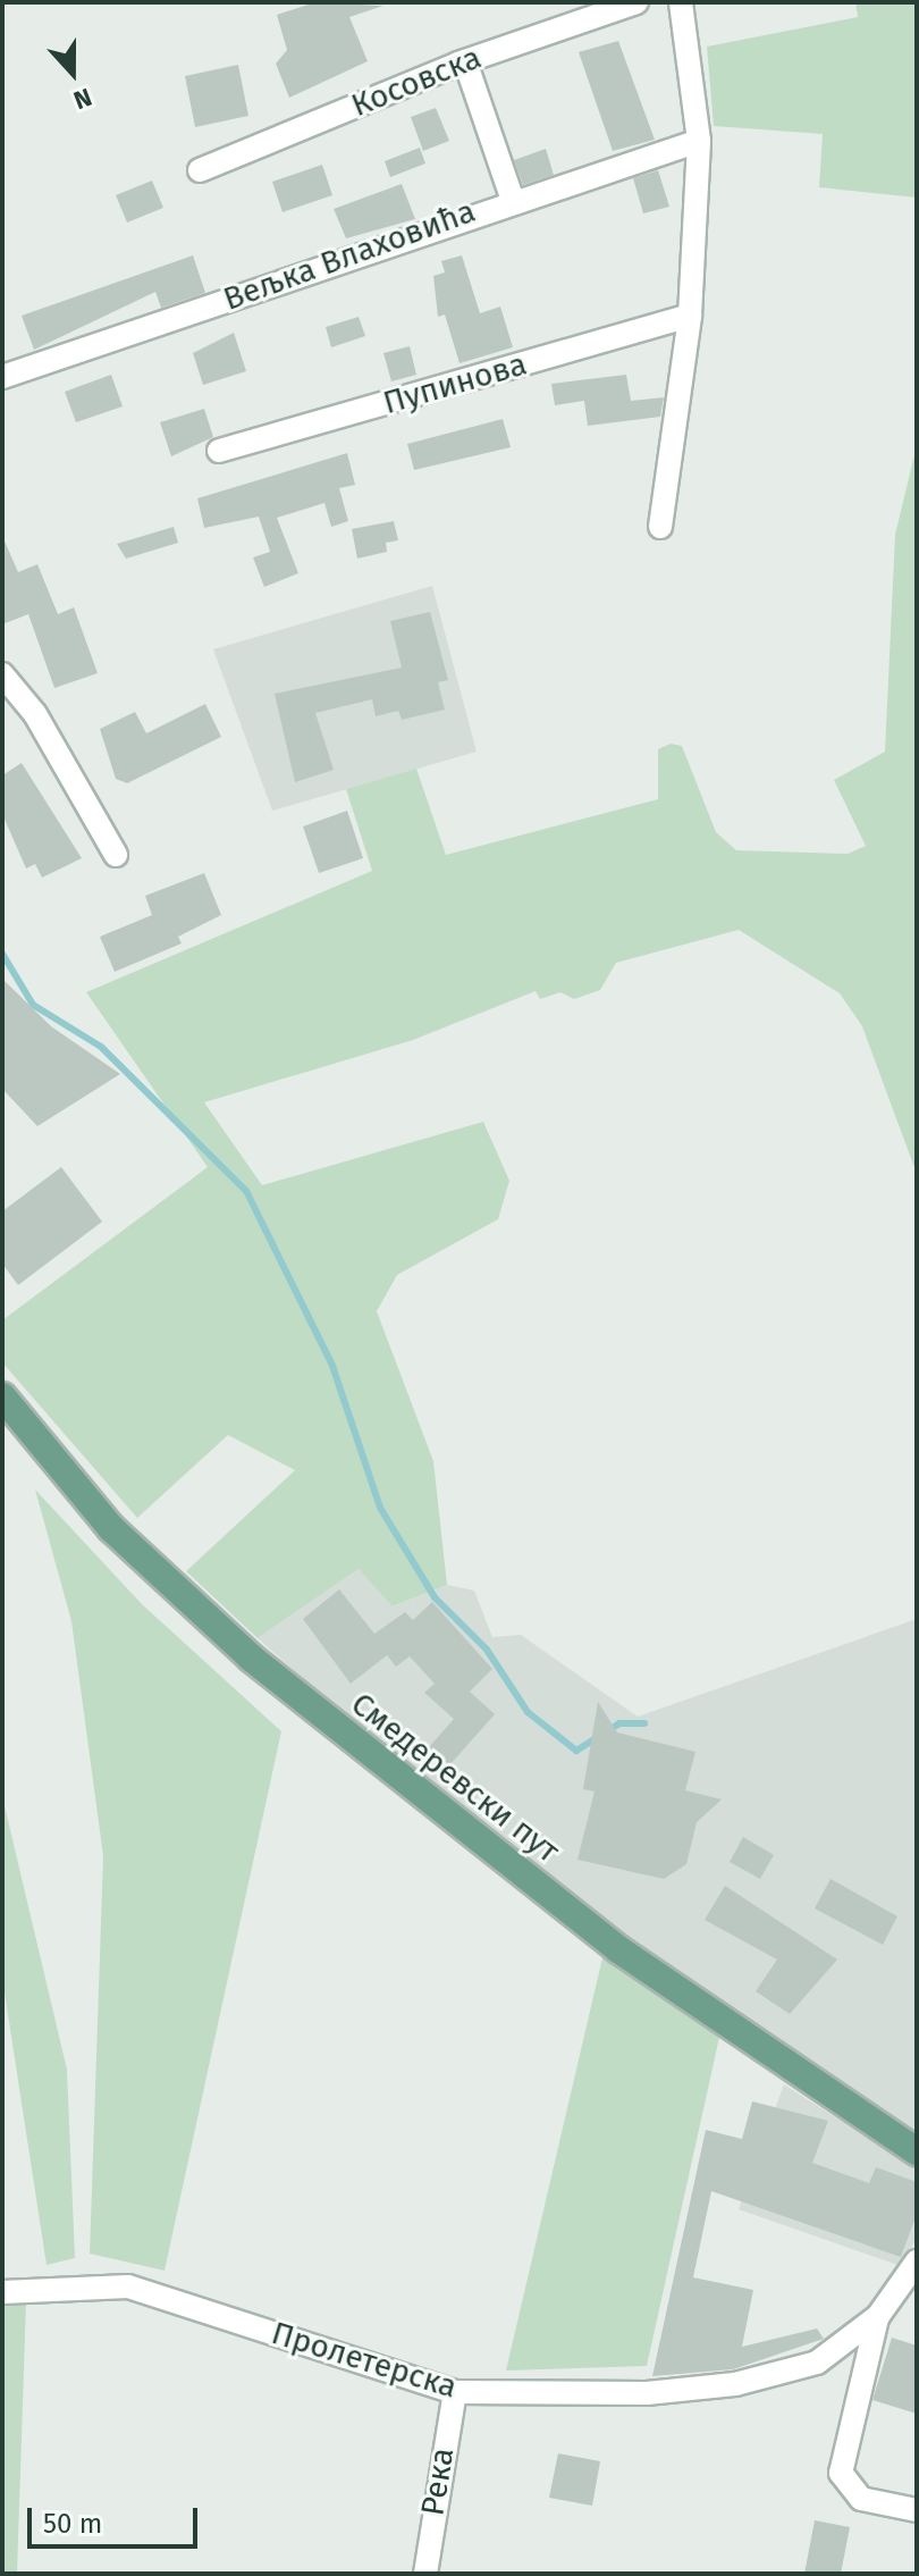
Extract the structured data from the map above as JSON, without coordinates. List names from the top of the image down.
{
  "streets": {
    "main road": ["Смедеревски пут"],
    "street": [
      "Косовска",
      "Вељка Влаховића",
      "Пупинова",
      "Пролетерска",
      "Река"
    ]
  },
  "crossings": [
    ["Пролетерска", "Река"]
  ],
  "scale_bar": "50 m",
  "north": "bottom"
}
